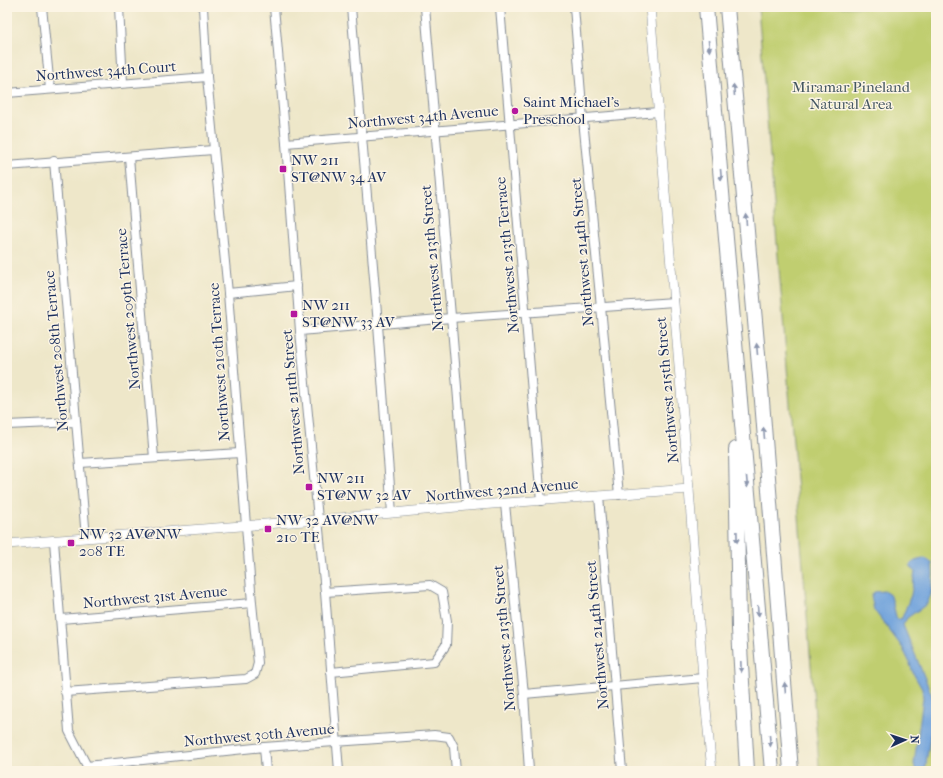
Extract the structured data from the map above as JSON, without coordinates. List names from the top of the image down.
{
  "streets": {
    "street": [
      "Northwest 34th Court",
      "Northwest 34th Avenue",
      "Northwest 214th Street",
      "Northwest 213th Terrace",
      "Northwest 213th Street",
      "Northwest 209th Terrace",
      "Northwest 208th Terrace",
      "Northwest 210th Terrace",
      "Northwest 215th Street",
      "Northwest 211th Street",
      "Northwest 32nd Avenue",
      "Northwest 31st Avenue",
      "Northwest 30th Avenue"
    ]
  },
  "crossings": [
    ["Northwest 34th Court", "Northwest 210th Terrace"],
    ["Northwest 34th Avenue", "Northwest 214th Street"],
    ["Northwest 34th Avenue", "Northwest 213th Terrace"],
    ["Northwest 34th Avenue", "Northwest 213th Street"],
    ["Northwest 34th Avenue", "Northwest 215th Street"],
    ["Northwest 34th Avenue", "Northwest 211th Street"],
    ["Northwest 214th Street", "Northwest 32nd Avenue"],
    ["Northwest 213th Terrace", "Northwest 32nd Avenue"],
    ["Northwest 213th Street", "Northwest 32nd Avenue"],
    ["Northwest 208th Terrace", "Northwest 32nd Avenue"],
    ["Northwest 210th Terrace", "Northwest 32nd Avenue"],
    ["Northwest 210th Terrace", "Northwest 31st Avenue"],
    ["Northwest 215th Street", "Northwest 32nd Avenue"],
    ["Northwest 211th Street", "Northwest 32nd Avenue"],
    ["Northwest 211th Street", "Northwest 30th Avenue"]
  ],
  "parks": ["Miramar Pineland Natural Area"],
  "places": {
    "other": ["Saint Michael's Preschool"],
    "transit": [
      "NW 211 ST@NW 34 AV",
      "NW 211 ST@NW 33 AV",
      "NW 211 ST@NW 32 AV",
      "NW 32 AV@NW 210 TE",
      "NW 32 AV@NW 208 TE"
    ]
  },
  "north": "right"
}
